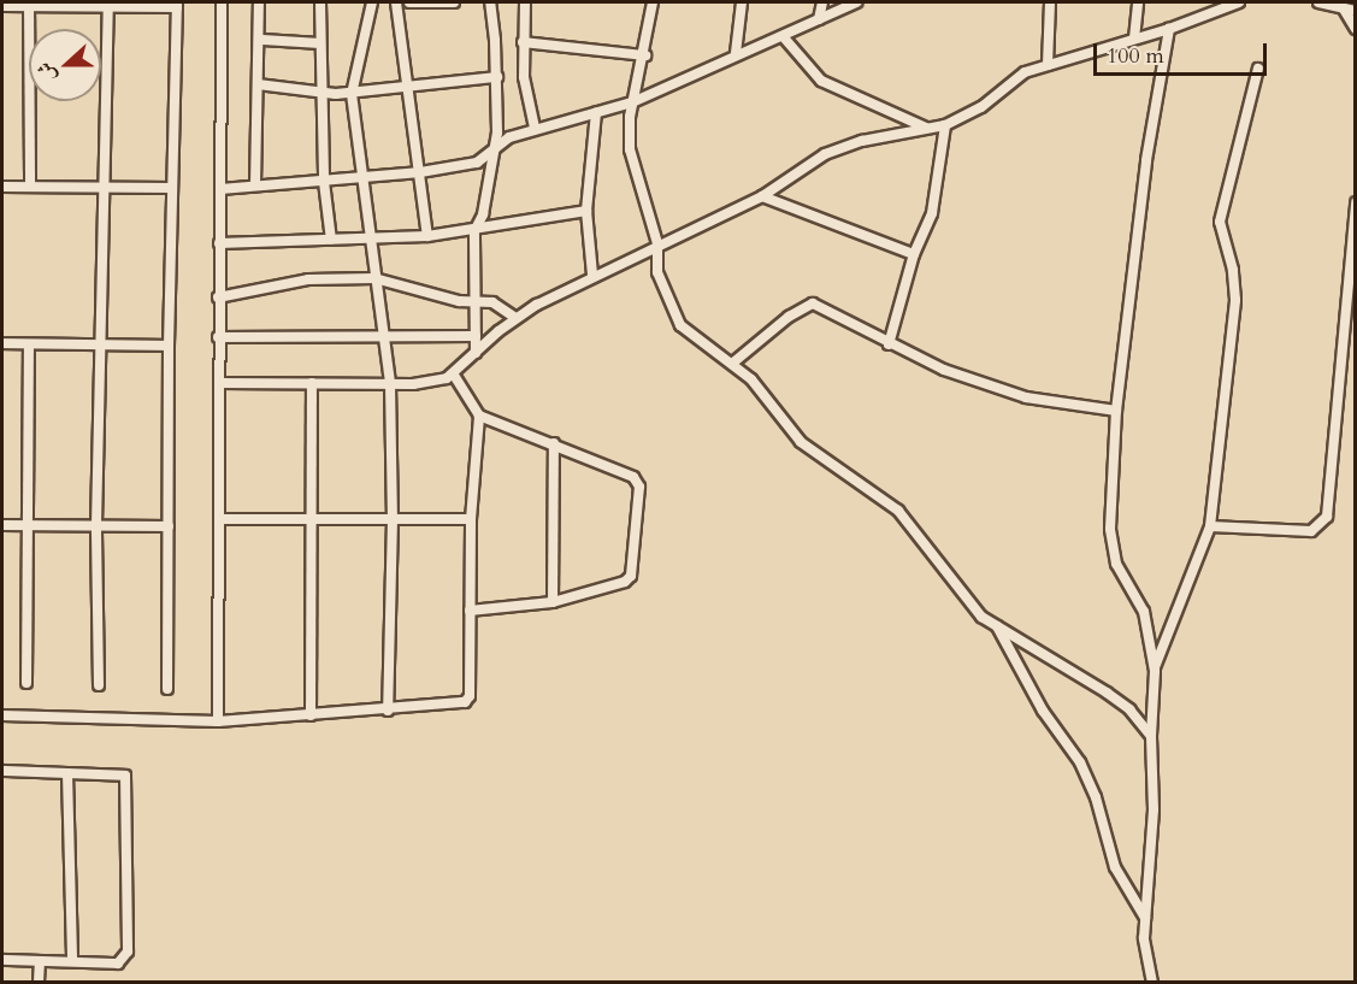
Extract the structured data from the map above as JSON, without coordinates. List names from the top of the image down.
{
  "scale_bar": "100 m",
  "north": "left"
}
